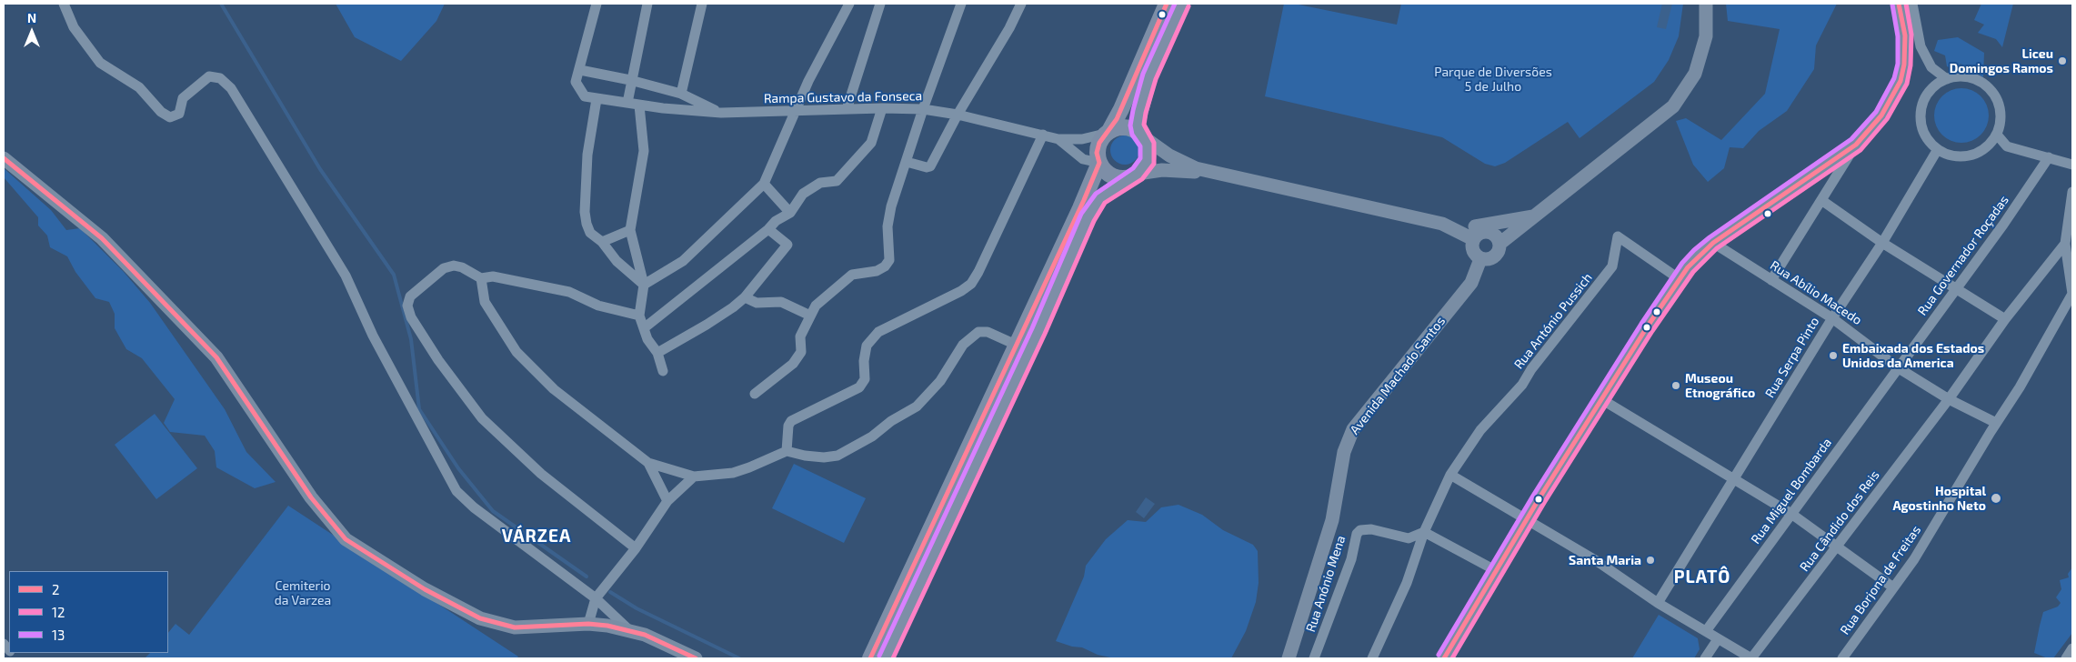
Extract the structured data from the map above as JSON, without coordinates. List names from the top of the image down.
{
  "streets": {
    "street": [
      "Rampa Gustavo da Fonseca",
      "Rua Governador Roçadas",
      "Rua Abílio Macedo",
      "Rua António Pussich",
      "Rua Serpa Pinto",
      "Avenida Machado Santos",
      "Rua Miguel Bombarda",
      "Rua Cândido dos Reis",
      "Rua Borjona de Freitas",
      "Rua Anónio Mena"
    ]
  },
  "crossings": [
    ["Rua Governador Roçadas", "Rua Abílio Macedo"],
    ["Rua Governador Roçadas", "Rua Miguel Bombarda"],
    ["Rua Abílio Macedo", "Rua Serpa Pinto"],
    ["Rua Abílio Macedo", "Rua Miguel Bombarda"],
    ["Rua Abílio Macedo", "Rua Cândido dos Reis"],
    ["Rua Abílio Macedo", "Rua Borjona de Freitas"],
    ["Rua Cândido dos Reis", "Rua Borjona de Freitas"]
  ],
  "districts": ["VÁRZEA", "PLATÔ"],
  "parks": ["Parque de Diversões 5 de Julho", "Cemiterio da Varzea"],
  "places": [
    "Liceu Domingos Ramos",
    "Embaixada dos Estados Unidos da America",
    "Museou Etnográfico",
    "Hospital Agostinho Neto",
    "Santa Maria"
  ],
  "lines": ["transit line 2", "transit line 12", "transit line 13"],
  "legend": ["2", "12", "13"],
  "north": "top"
}
